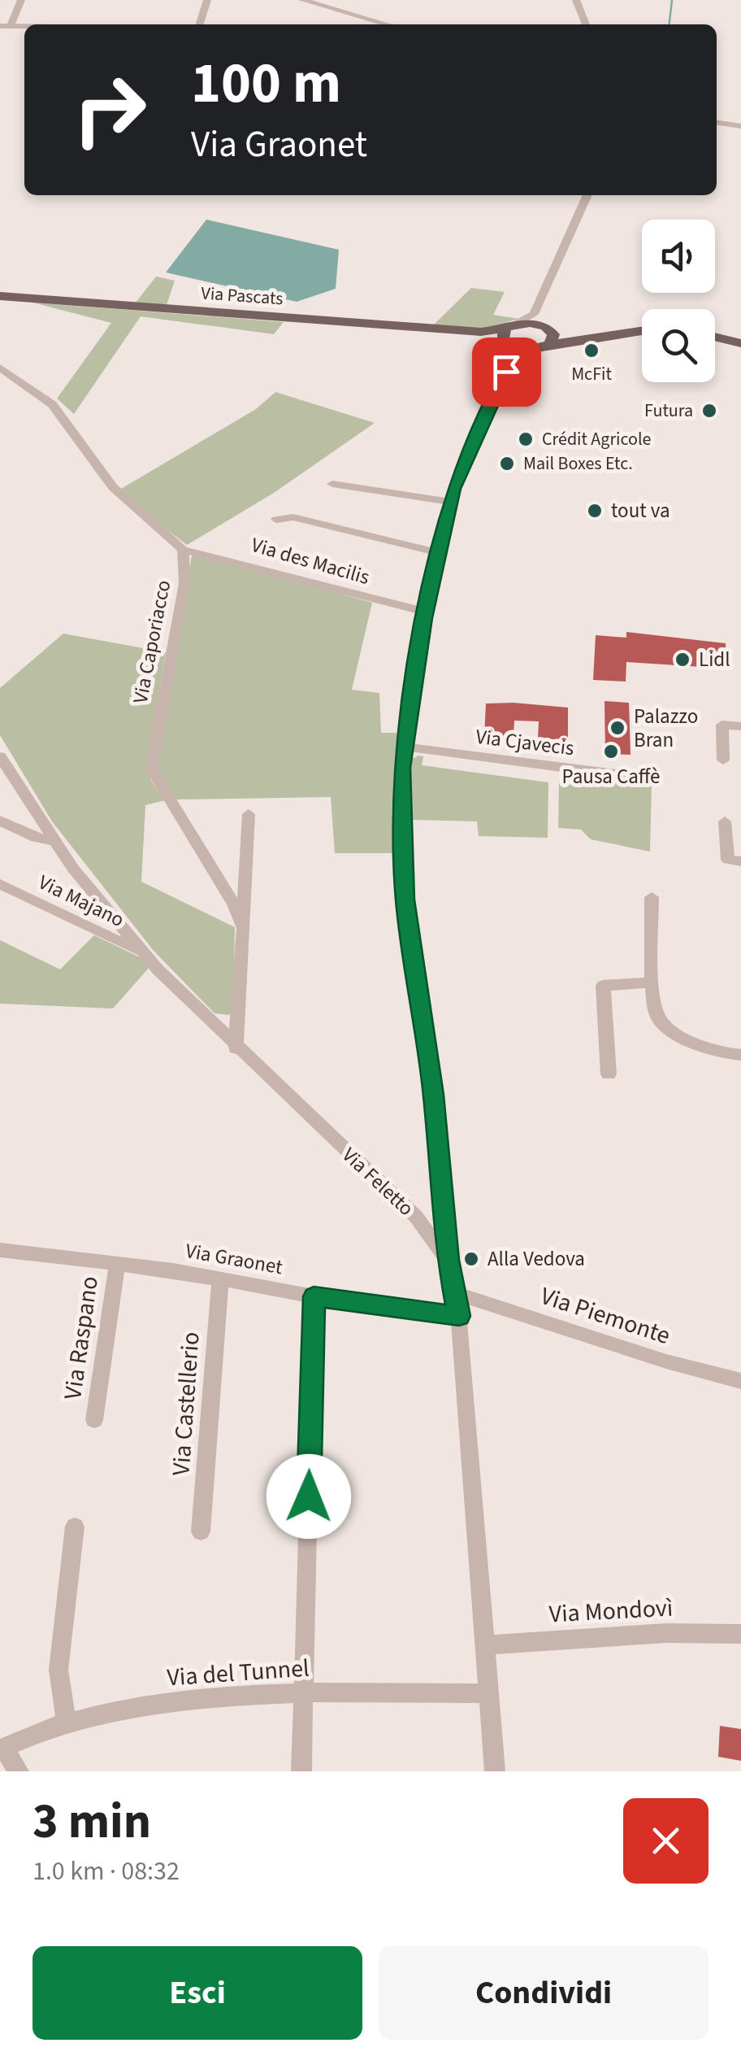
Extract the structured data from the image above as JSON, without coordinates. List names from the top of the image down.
{
  "streets": {
    "main road": ["Via Pascats"],
    "street": [
      "Via des Macilis",
      "Via Caporiacco",
      "Via Cjavecis",
      "Via Majano",
      "Via Feletto",
      "Via Graonet",
      "Via Piemonte",
      "Via Raspano",
      "Via Castellerio",
      "Via Mondovì",
      "Via del Tunnel"
    ]
  },
  "crossings": [
    ["Via des Macilis", "Via Caporiacco"],
    ["Via Caporiacco", "Via Feletto"],
    ["Via Majano", "Via Feletto"],
    ["Via Feletto", "Via Graonet"],
    ["Via Feletto", "Via Piemonte"],
    ["Via Feletto", "Via Mondovì"],
    ["Via Feletto", "Via del Tunnel"],
    ["Via Graonet", "Via Raspano"],
    ["Via Graonet", "Via Castellerio"]
  ],
  "places": [
    "McFit",
    "Futura",
    "Crédit Agricole",
    "Mail Boxes Etc.",
    "tout va",
    "Lidl",
    "Palazzo Bran",
    "Pausa Caffè",
    "Alla Vedova"
  ],
  "page": {
    "turn": ["100 m", "Via Graonet"],
    "heading": ["3 min", "1.0 km · 08:32"],
    "buttons": ["Esci", "Condividi"]
  }
}
